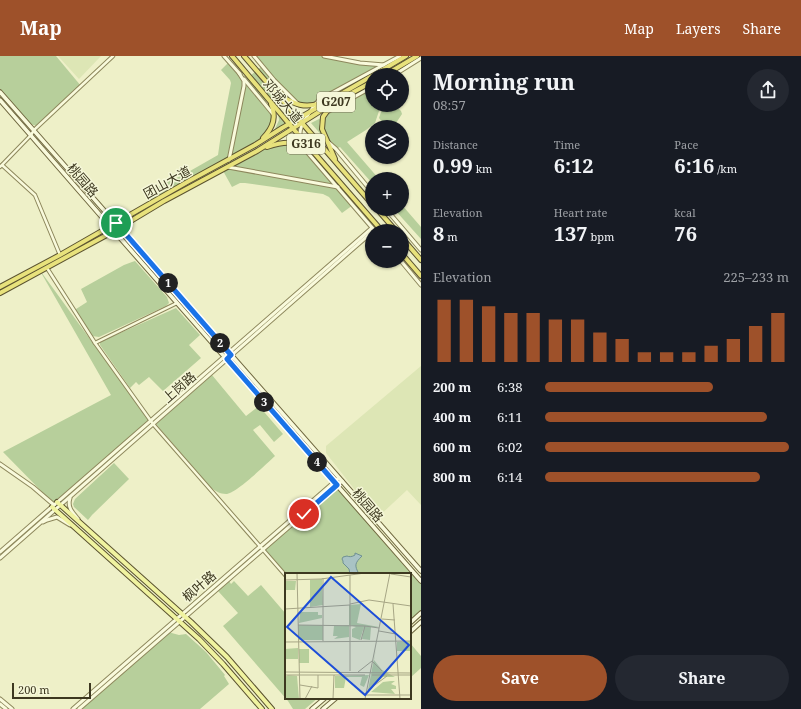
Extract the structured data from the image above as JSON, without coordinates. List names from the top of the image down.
{
  "streets": {
    "highway": [
      "邓城大道",
      "G207",
      "G316",
      "团山大道"
    ],
    "main road": ["桃园路"],
    "street": ["上岗路", "枫叶路"]
  },
  "crossings": [
    ["邓城大道", "G207"],
    ["邓城大道", "团山大道"],
    ["G207", "团山大道"],
    ["桃园路", "团山大道"],
    ["桃园路", "上岗路"],
    ["桃园路", "枫叶路"]
  ],
  "scale_bar": "200 m",
  "page": {
    "header": "Map",
    "nav": ["Map", "Layers", "Share"],
    "heading": ["Morning run", "08:57"],
    "map_buttons": ["+", "−"],
    "stats": [
      ["Distance", "0.99 km"],
      ["Time", "6:12"],
      ["Pace", "6:16 /km"],
      ["Elevation", "8 m"],
      ["Heart rate", "137 bpm"],
      ["kcal", "76"]
    ],
    "chart": ["Elevation", "225–233 m"],
    "pins": [
      "1",
      "2",
      "3",
      "4"
    ],
    "list": [
      {
        "name": "200 m",
        "note": "6:38"
      },
      {
        "name": "400 m",
        "note": "6:11"
      },
      {
        "name": "600 m",
        "note": "6:02"
      },
      {
        "name": "800 m",
        "note": "6:14"
      }
    ],
    "buttons": ["Save", "Share"],
    "scale": "200 m"
  }
}
